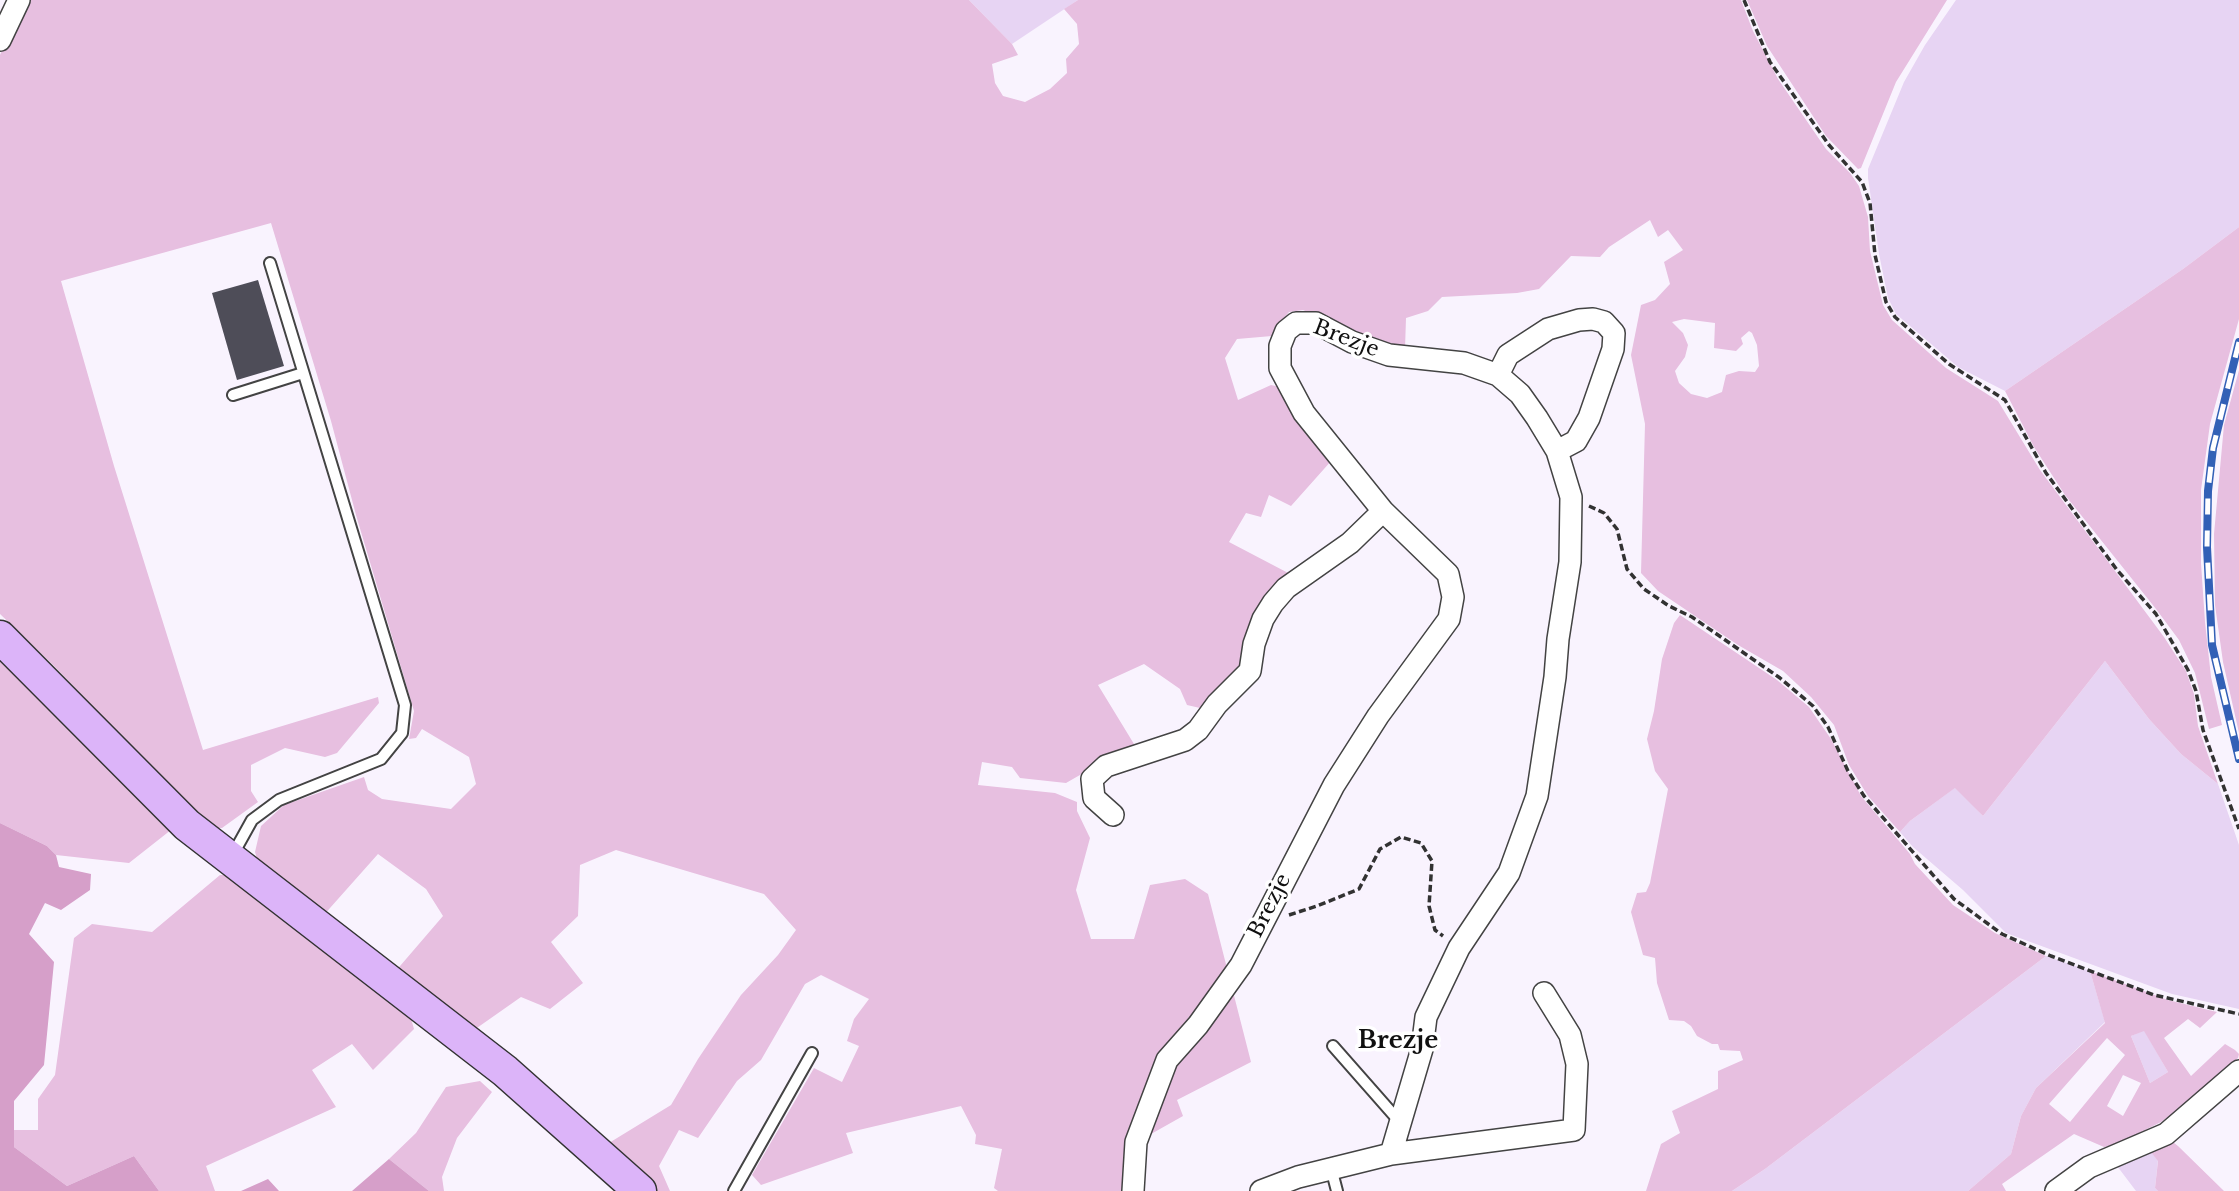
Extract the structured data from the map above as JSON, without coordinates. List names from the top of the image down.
{
  "streets": {
    "street": ["Brezje"]
  },
  "districts": ["Brezje"]
}
